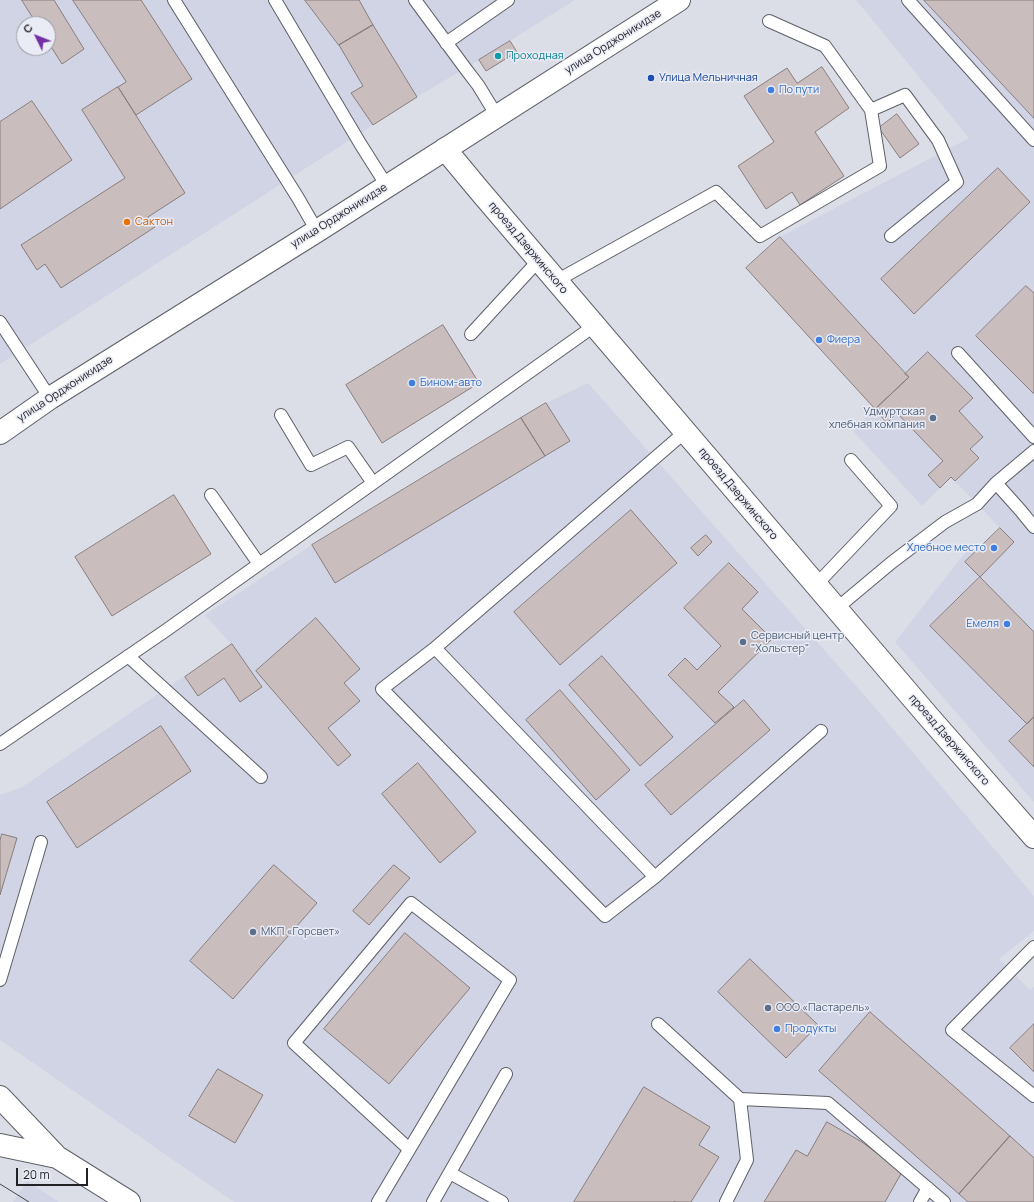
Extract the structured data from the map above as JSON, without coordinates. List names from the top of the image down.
{
  "streets": {
    "street": ["улица Орджоникидзе", "проезд Дзержинского"]
  },
  "crossings": [
    ["улица Орджоникидзе", "проезд Дзержинского"]
  ],
  "places": [
    "Проходная",
    "Улица Мельничная",
    "По пути",
    "Сактон",
    "Фиера",
    "Бином-авто",
    "Удмуртская хлебная компания",
    "Хлебное место",
    "Емеля",
    "Сервисный центр \"Хольстер\"",
    "МКП «Горсвет»",
    "ООО «Пастарель»",
    "Продукты"
  ],
  "scale_bar": "20 m",
  "north": "top left"
}
